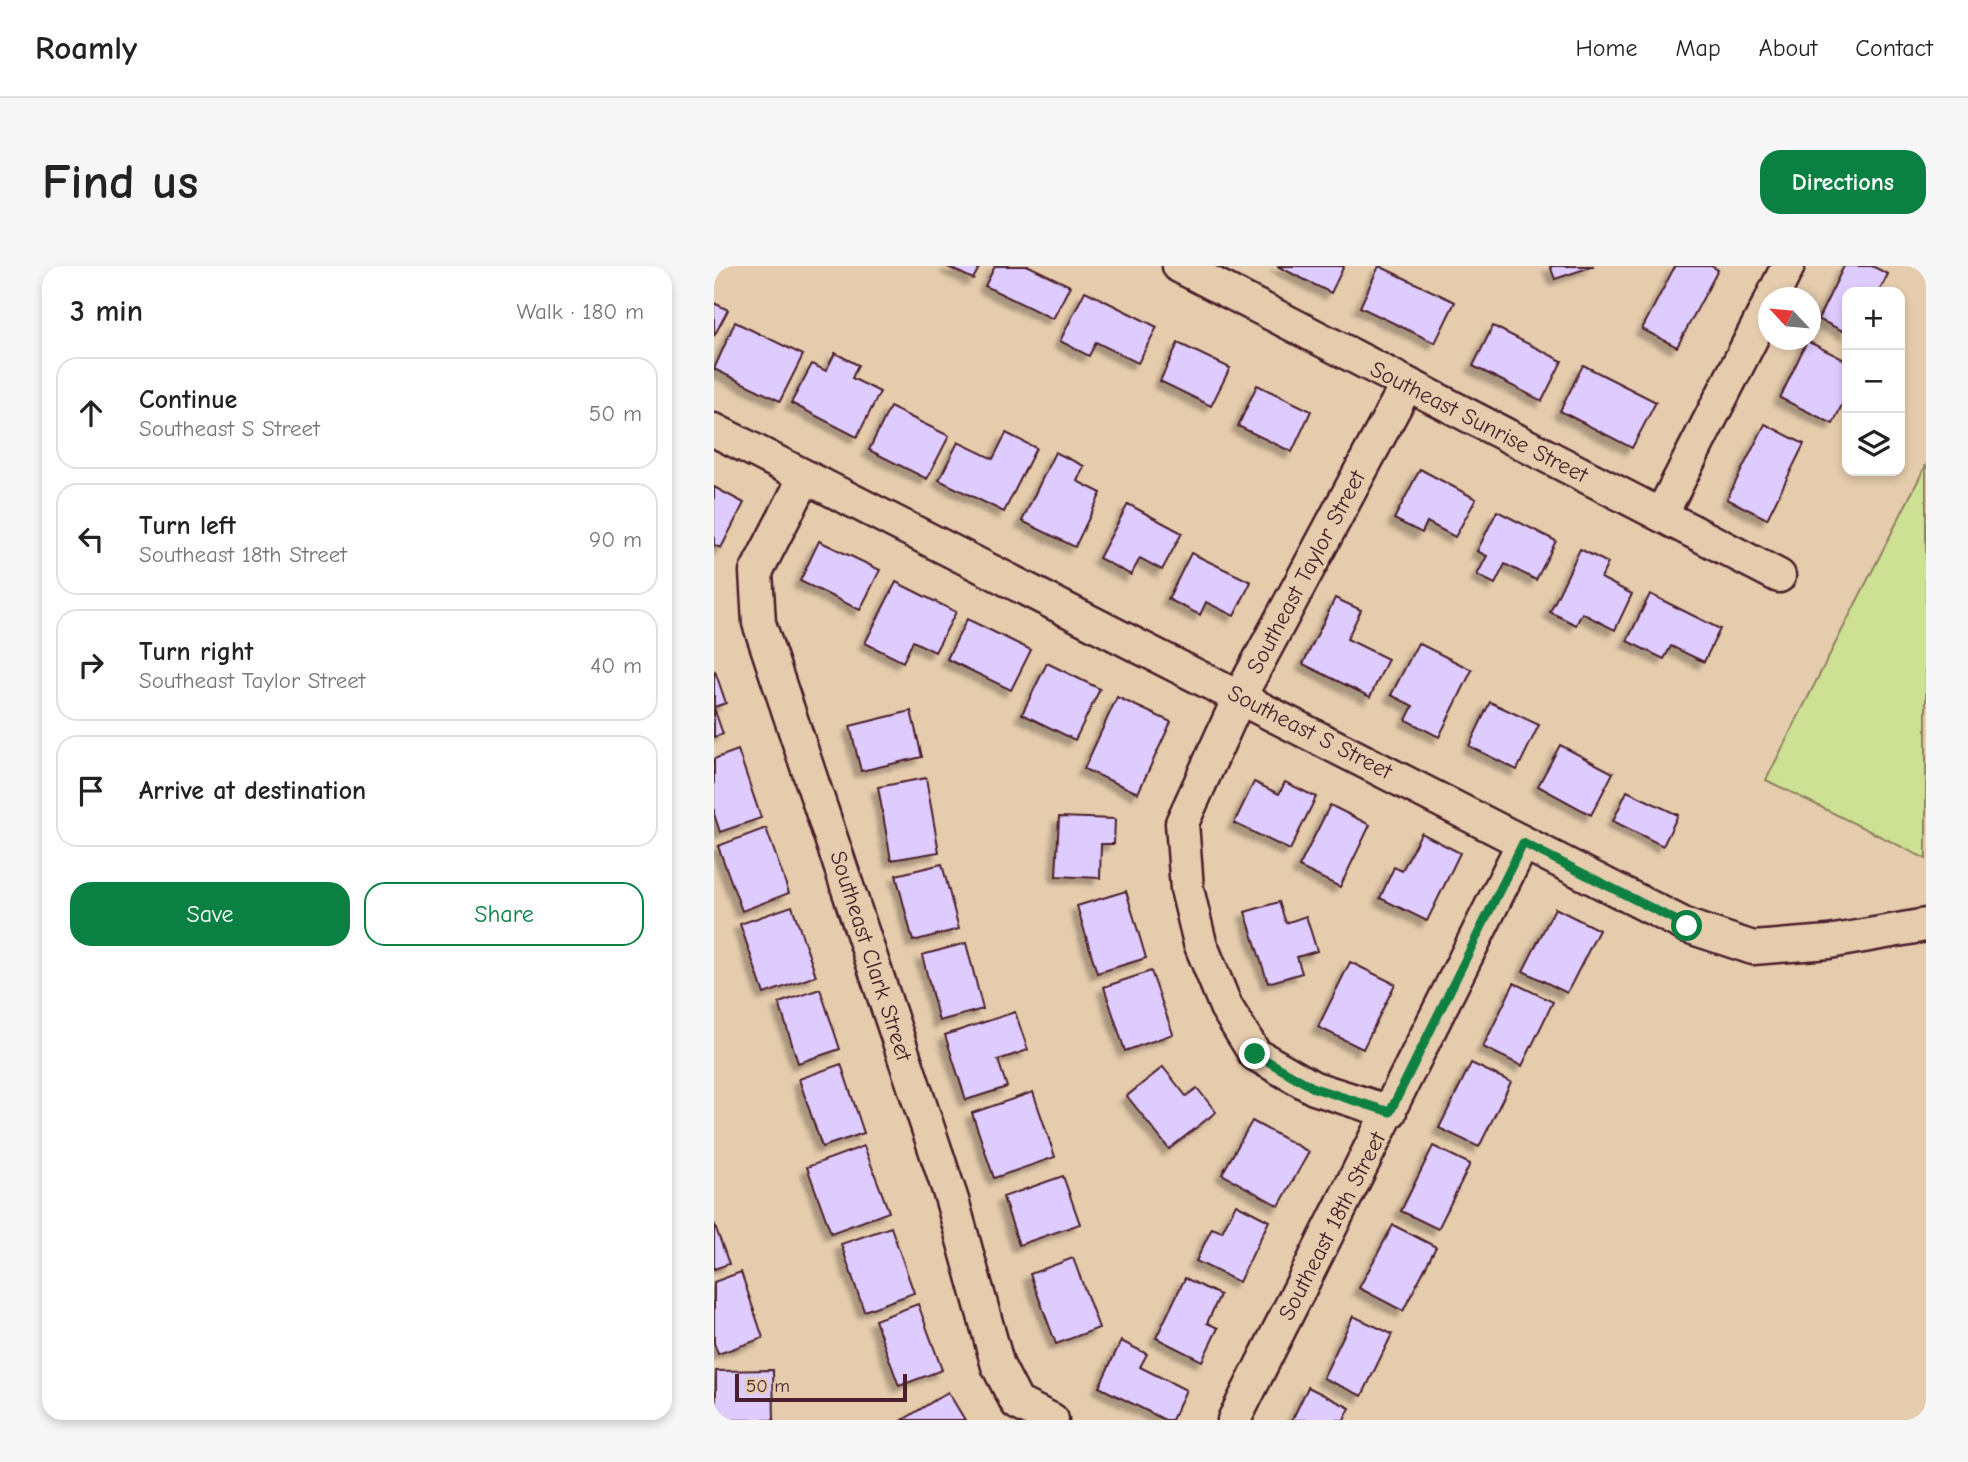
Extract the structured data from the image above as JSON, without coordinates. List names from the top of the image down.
{
  "streets": {
    "street": [
      "Southeast Sunrise Street",
      "Southeast Taylor Street",
      "Southeast S Street",
      "Southeast Clark Street",
      "Southeast 18th Street"
    ]
  },
  "crossings": [
    ["Southeast Sunrise Street", "Southeast Taylor Street"],
    ["Southeast Taylor Street", "Southeast S Street"],
    ["Southeast Taylor Street", "Southeast 18th Street"],
    ["Southeast S Street", "Southeast Clark Street"],
    ["Southeast S Street", "Southeast 18th Street"]
  ],
  "scale_bar": "50 m",
  "north": "top left",
  "page": {
    "header": "Roamly",
    "nav": [
      "Home",
      "Map",
      "About",
      "Contact"
    ],
    "buttons": [
      "Directions",
      ["Save", "Share"]
    ],
    "title": "Find us",
    "heading": ["3 min", "Walk · 180 m"],
    "map_buttons": ["+", "−"],
    "list": [
      ["Continue", "Southeast S Street", "50 m"],
      ["Turn left", "Southeast 18th Street", "90 m"],
      ["Turn right", "Southeast Taylor Street", "40 m"],
      "Arrive at destination"
    ],
    "scale": "50 m"
  }
}
